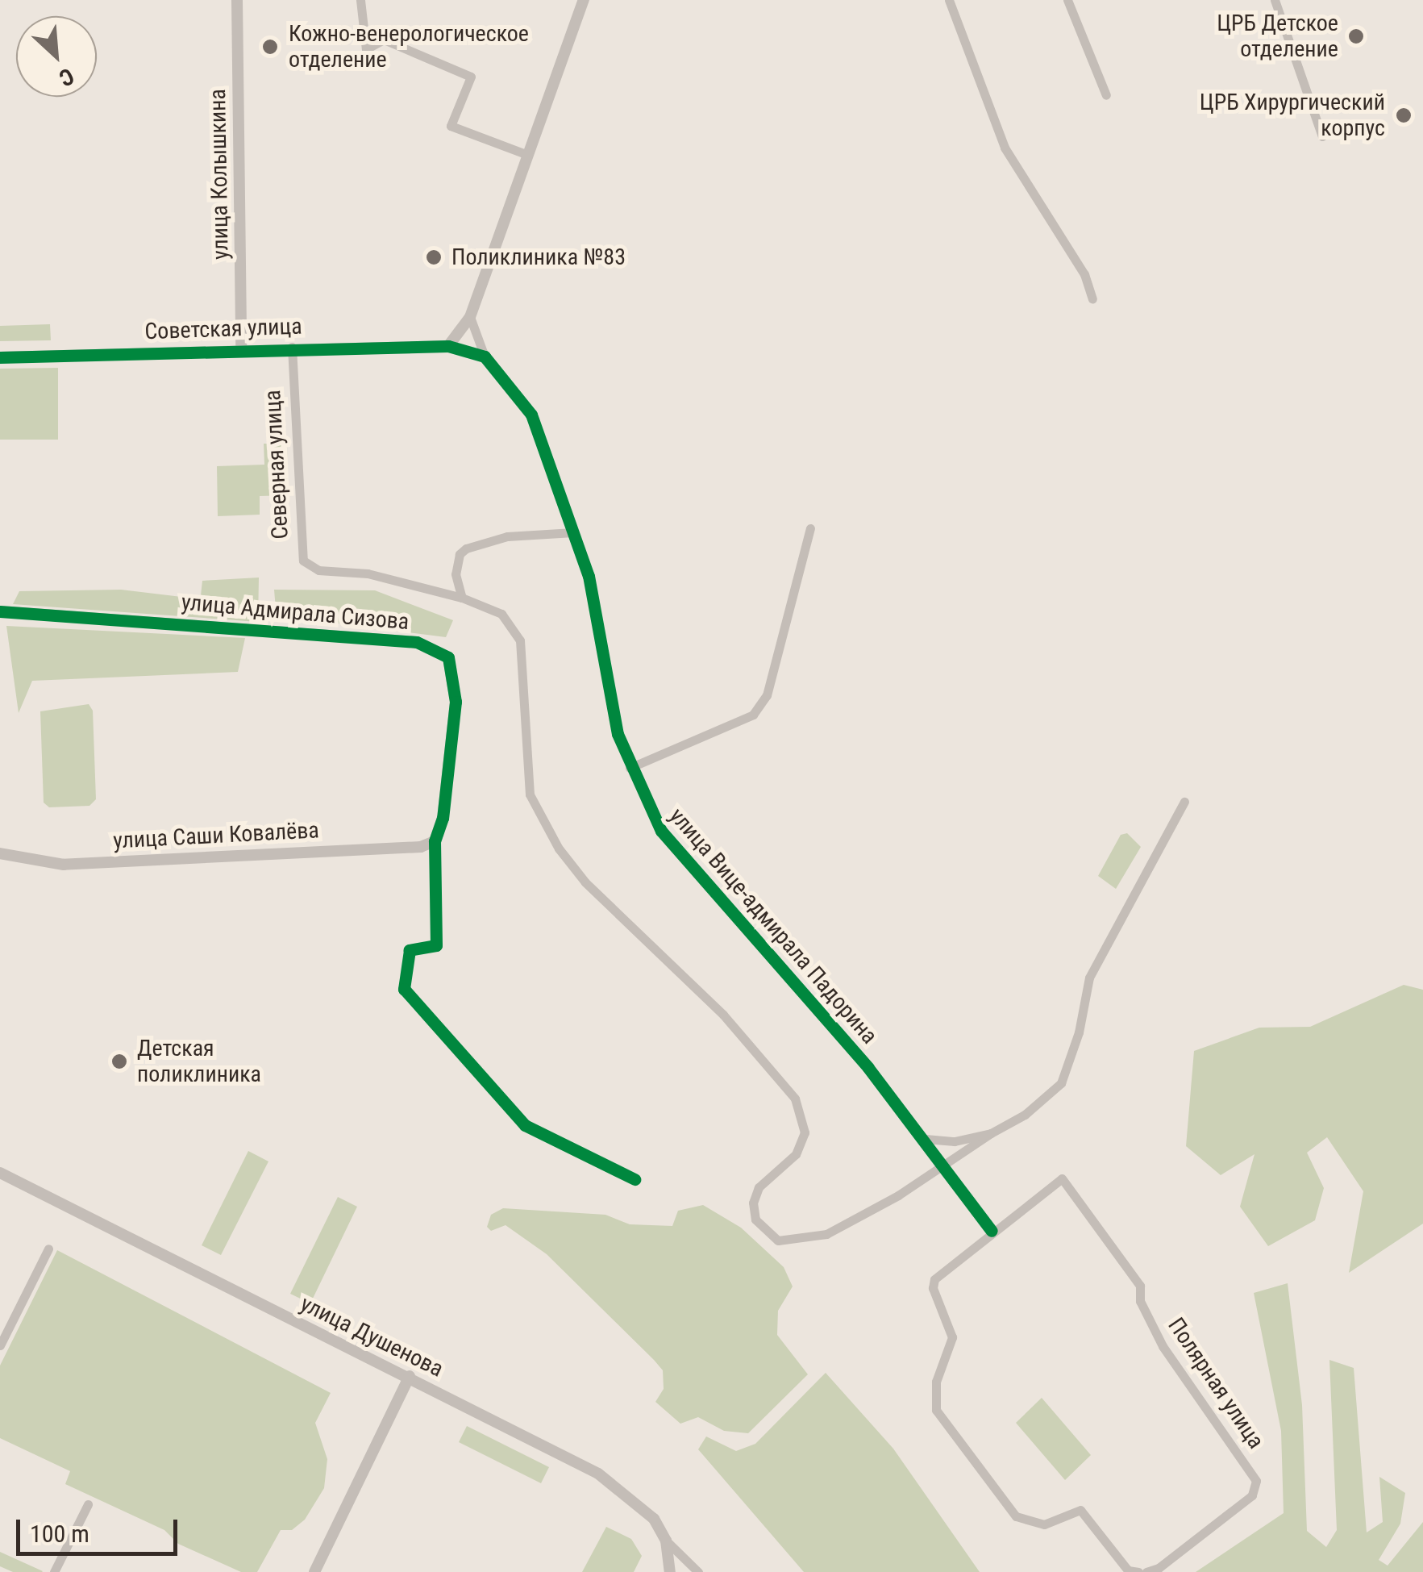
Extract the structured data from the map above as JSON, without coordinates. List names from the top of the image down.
{
  "streets": {
    "street": [
      "улица Колышкина",
      "Советская улица",
      "Северная улица",
      "улица Адмирала Сизова",
      "улица Саши Ковалёва",
      "улица Вице-адмирала Падорина",
      "улица Душенова",
      "Полярная улица"
    ]
  },
  "crossings": [
    ["улица Колышкина", "Советская улица"],
    ["Советская улица", "Северная улица"],
    ["улица Адмирала Сизова", "улица Саши Ковалёва"]
  ],
  "places": [
    "ЦРБ Детское отделение",
    "Кожно-венерологическое отделение",
    "ЦРБ Хирургический корпус",
    "Поликлиника №83",
    "Детская поликлиника"
  ],
  "scale_bar": "100 m",
  "north": "bottom right"
}
